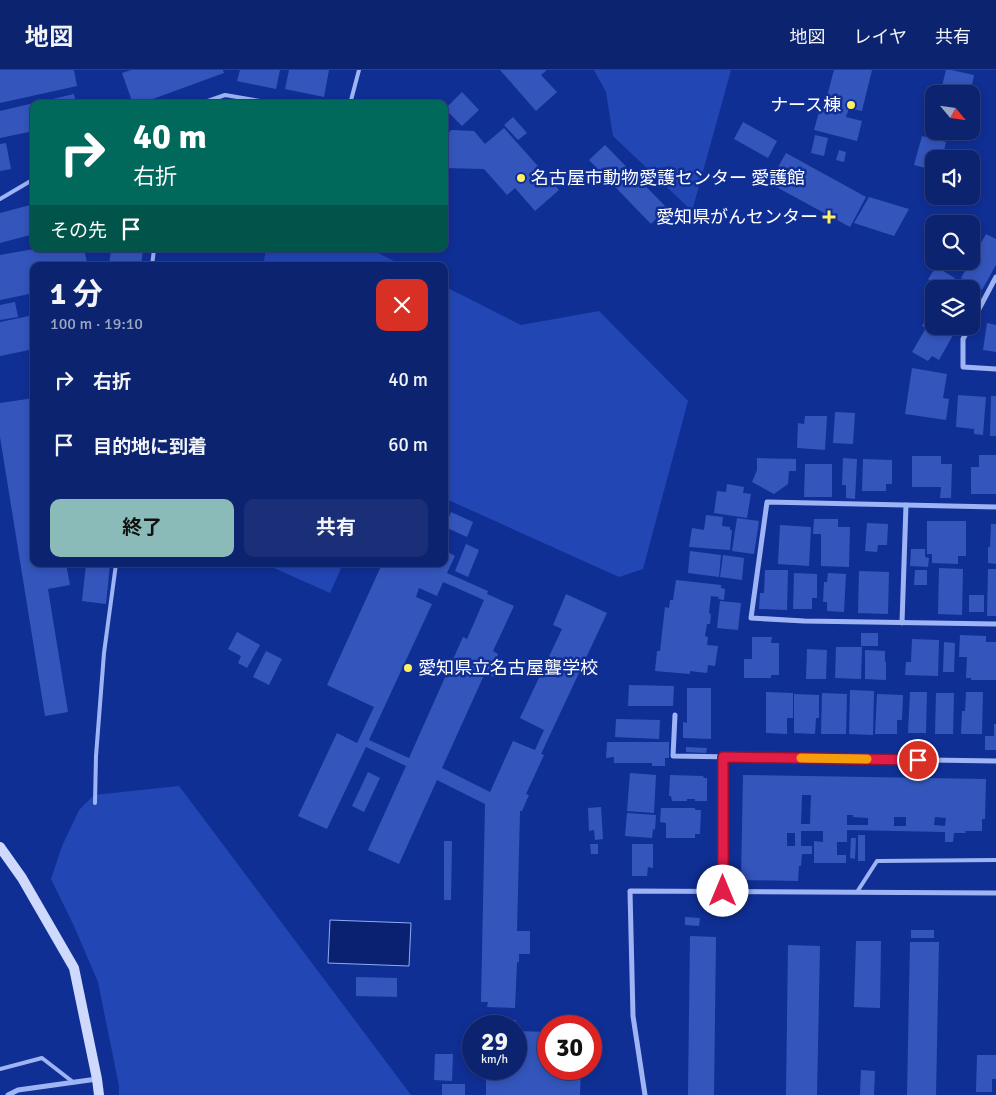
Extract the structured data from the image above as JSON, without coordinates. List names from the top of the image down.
{
  "places": {
    "other": ["ナース棟", "名古屋市動物愛護センター 愛護館", "愛知県立名古屋聾学校"],
    "health": ["愛知県がんセンター"]
  },
  "north": "bottom right",
  "page": {
    "header": "地図",
    "nav": ["地図", "レイヤ", "共有"],
    "turn": ["40 m", "右折"],
    "then": "その先",
    "heading": ["1 分", "100 m · 19:10"],
    "list": [
      {
        "name": "右折",
        "value": "40 m"
      },
      {
        "name": "目的地に到着",
        "value": "60 m"
      }
    ],
    "buttons": ["終了", "共有"],
    "speed": "29 km/h",
    "limit": "30"
  }
}
